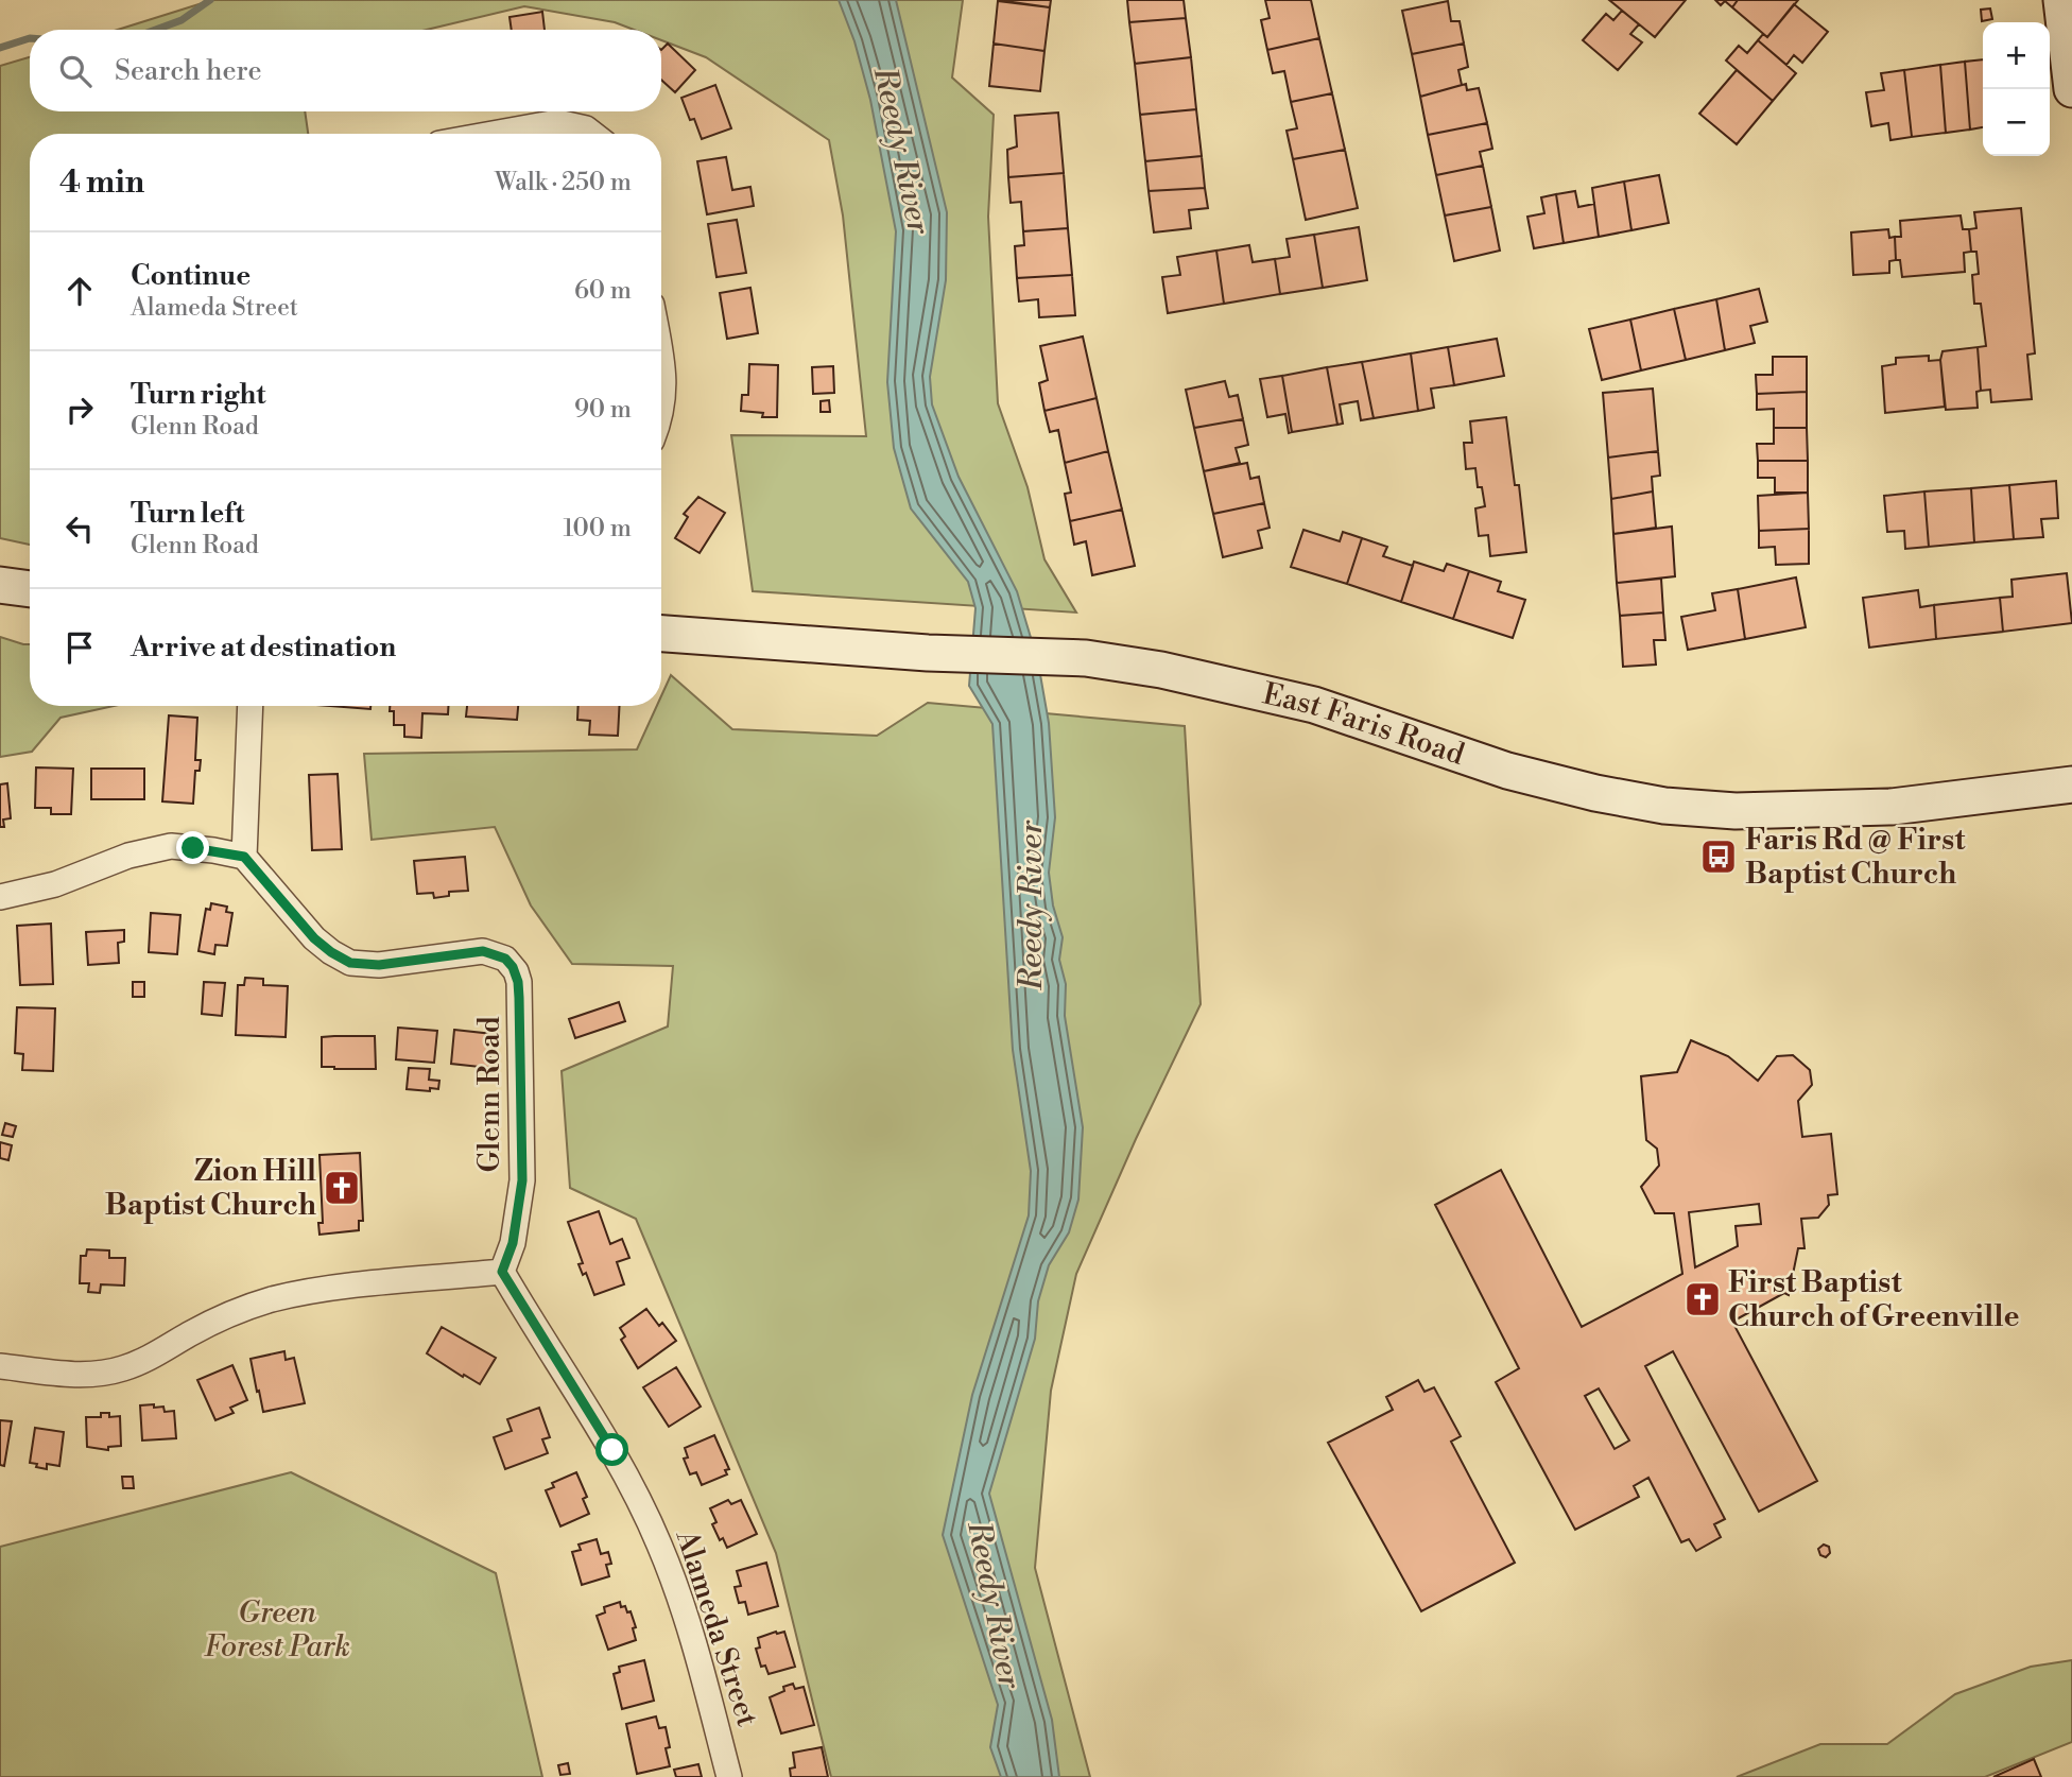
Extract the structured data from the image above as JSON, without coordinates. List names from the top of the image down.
{
  "streets": {
    "main road": ["East Faris Road"],
    "street": ["Glenn Road", "Alameda Street"]
  },
  "crossings": [
    ["Glenn Road", "Alameda Street"]
  ],
  "water": ["Reedy River"],
  "parks": ["Green Forest Park"],
  "places": {
    "bus stop": ["Faris Rd @ First Baptist Church"],
    "church": ["Zion Hill Baptist Church", "First Baptist Church of Greenville"]
  },
  "page": {
    "map_buttons": ["+", "−"],
    "search": "Search here",
    "heading": ["4 min", "Walk · 250 m"],
    "list": [
      ["Continue", "Alameda Street", "60 m"],
      ["Turn right", "Glenn Road", "90 m"],
      ["Turn left", "Glenn Road", "100 m"],
      "Arrive at destination"
    ]
  }
}
